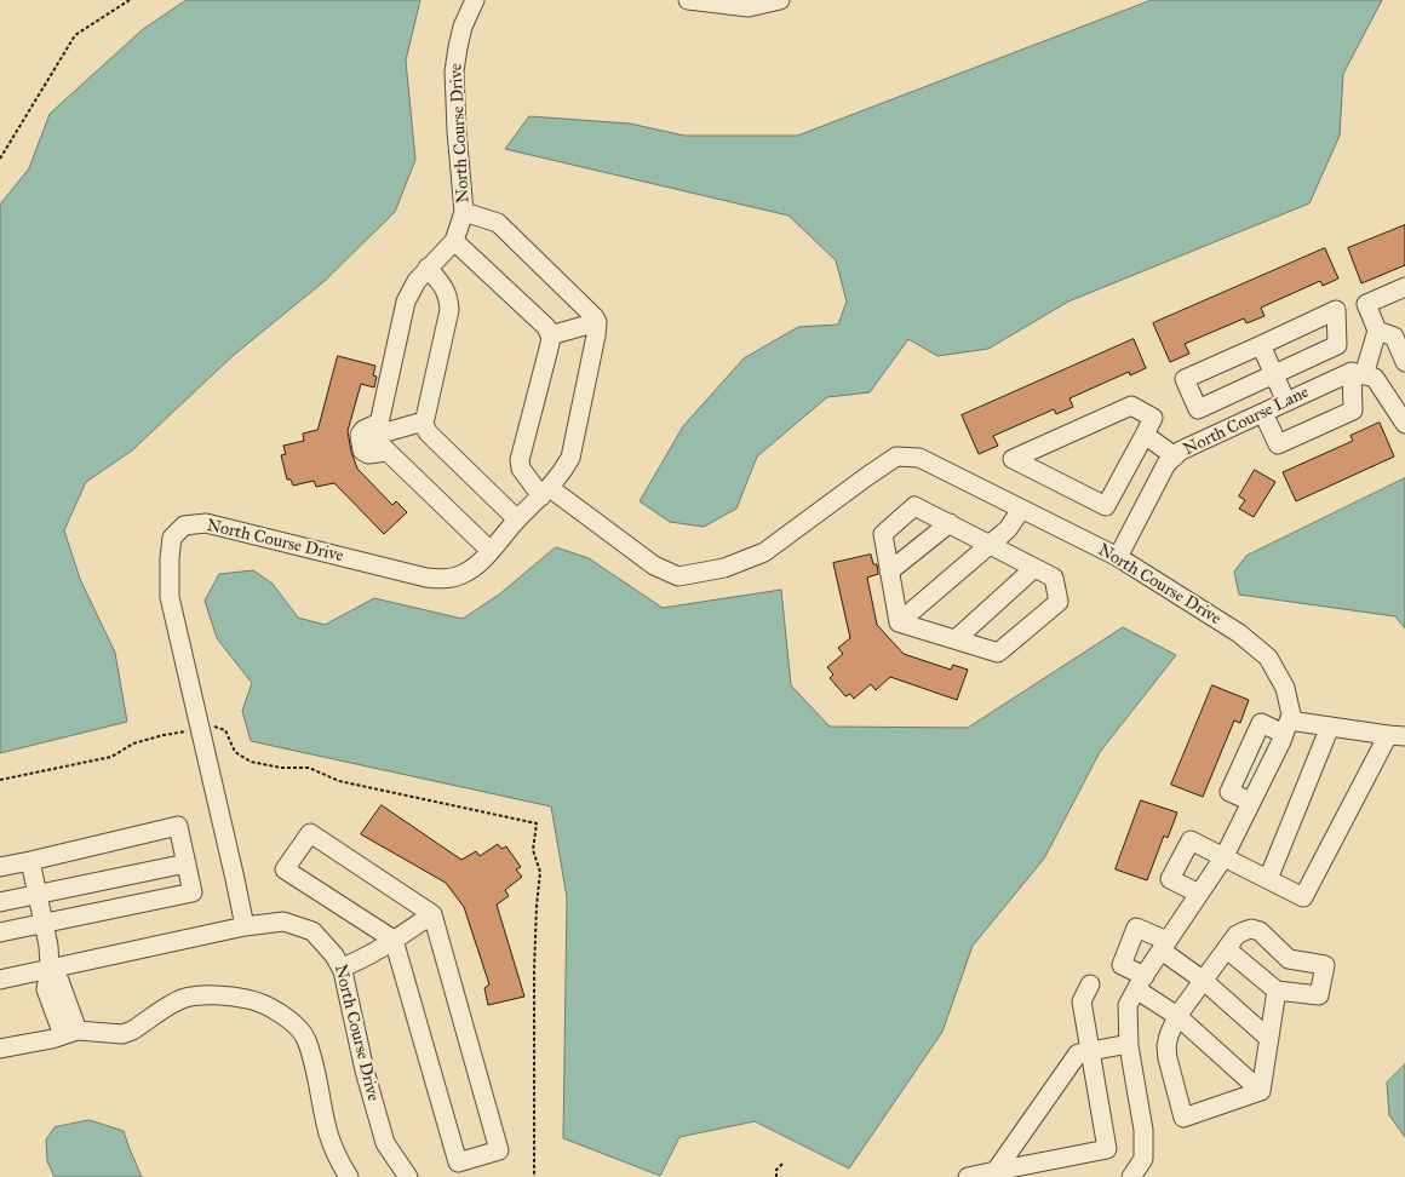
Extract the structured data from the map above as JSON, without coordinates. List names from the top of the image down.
{
  "streets": {
    "street": ["North Course Drive", "North Course Lane"]
  },
  "crossings": [
    ["North Course Drive", "North Course Lane"]
  ]
}
